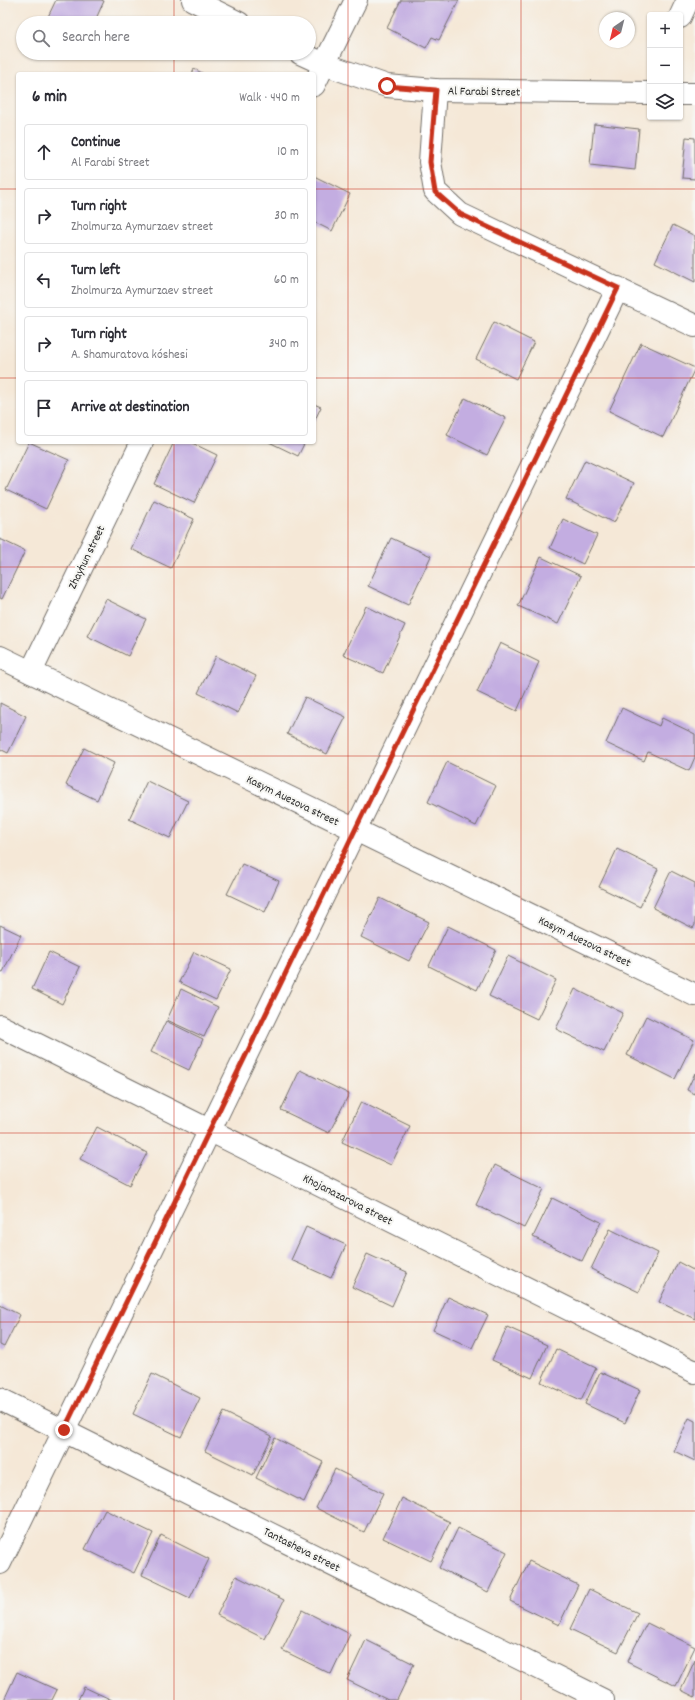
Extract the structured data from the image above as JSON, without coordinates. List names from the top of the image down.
{
  "streets": {
    "street": [
      "Al Farabi Street",
      "Zhayhun street",
      "Kasym Auezova street",
      "Khojanazarova street",
      "Tantasheva street"
    ]
  },
  "crossings": [
    ["Zhayhun street", "Kasym Auezova street"]
  ],
  "north": "bottom left",
  "page": {
    "map_buttons": ["+", "−"],
    "search": "Search here",
    "heading": ["6 min", "Walk · 440 m"],
    "list": [
      ["Continue", "Al Farabi Street", "10 m"],
      ["Turn right", "Zholmurza Aymurzaev street", "30 m"],
      ["Turn left", "Zholmurza Aymurzaev street", "60 m"],
      ["Turn right", "A. Shamuratova kóshesi", "340 m"],
      "Arrive at destination"
    ]
  }
}
